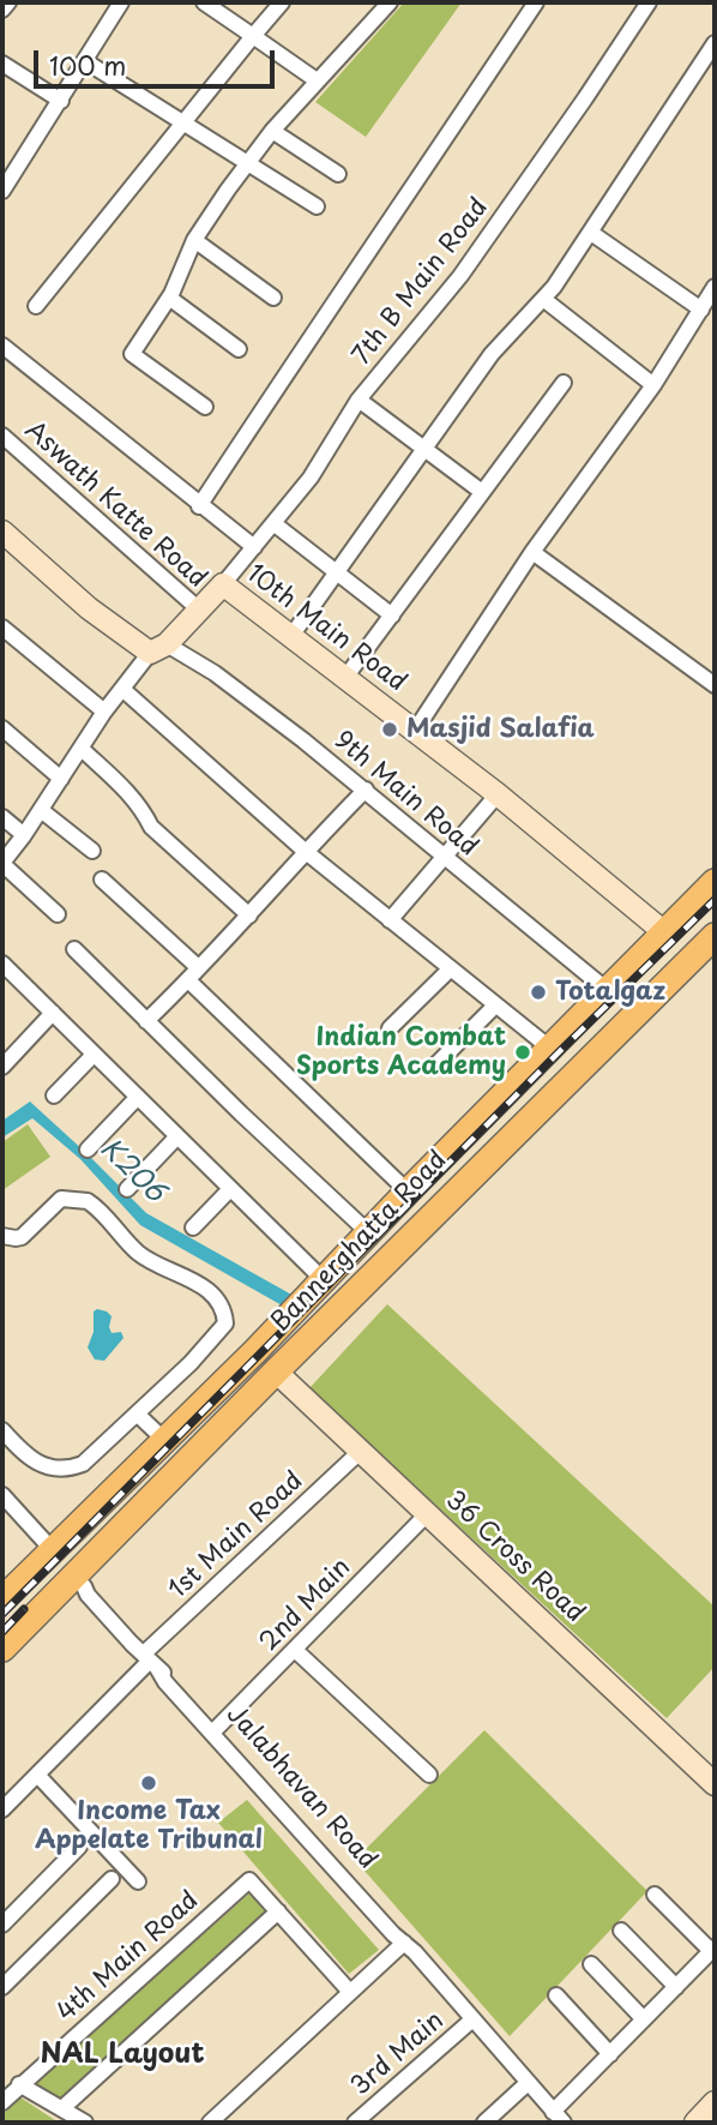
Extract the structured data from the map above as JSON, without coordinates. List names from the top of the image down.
{
  "streets": {
    "main road": ["Bannerghatta Road"],
    "street": [
      "7th B Main Road",
      "Aswath Katte Road",
      "10th Main Road",
      "9th Main Road",
      "1st Main Road",
      "36 Cross Road",
      "2nd Main",
      "Jalabhavan Road",
      "4th Main Road",
      "3rd Main"
    ]
  },
  "crossings": [
    ["7th B Main Road", "10th Main Road"],
    ["Aswath Katte Road", "10th Main Road"],
    ["10th Main Road", "9th Main Road"],
    ["10th Main Road", "Bannerghatta Road"],
    ["9th Main Road", "Bannerghatta Road"],
    ["Bannerghatta Road", "36 Cross Road"],
    ["Bannerghatta Road", "Jalabhavan Road"],
    ["1st Main Road", "36 Cross Road"],
    ["1st Main Road", "Jalabhavan Road"],
    ["36 Cross Road", "2nd Main"],
    ["2nd Main", "Jalabhavan Road"],
    ["Jalabhavan Road", "3rd Main"]
  ],
  "districts": ["NAL Layout"],
  "water": ["K206"],
  "places": [
    "Masjid Salafia",
    "Totalgaz",
    "Indian Combat Sports Academy",
    "Income Tax Appelate Tribunal"
  ],
  "scale_bar": "100 m"
}
